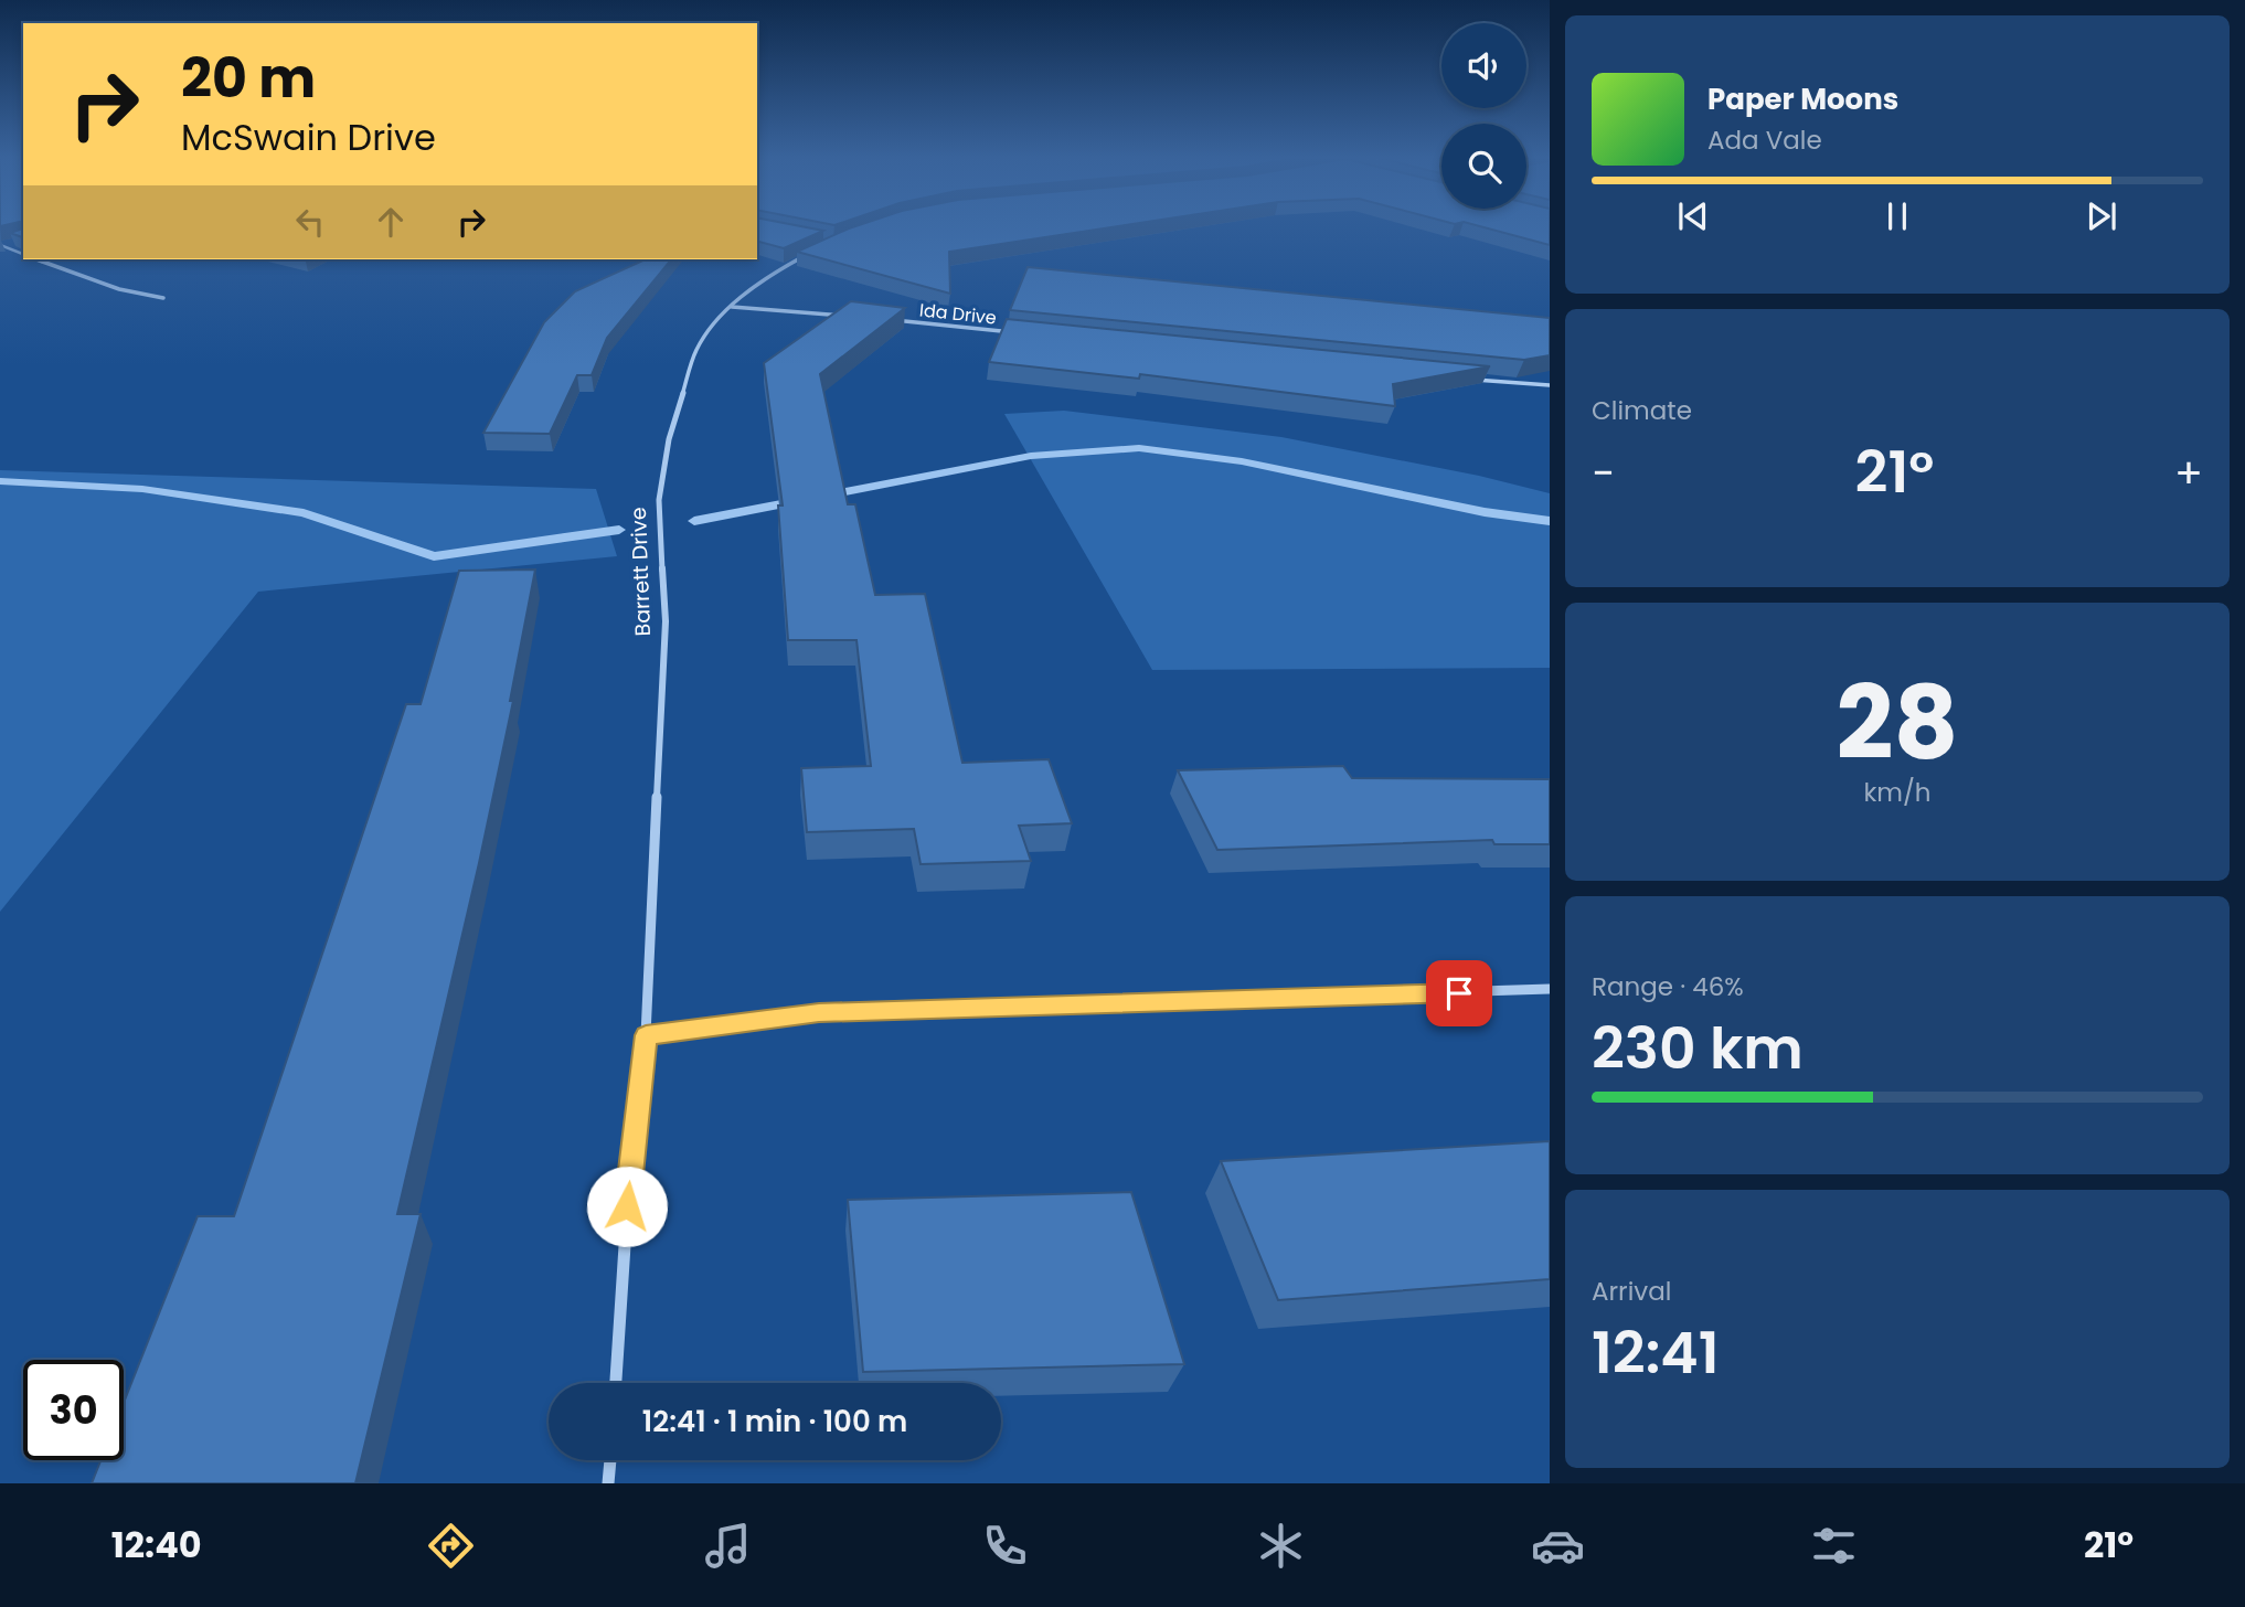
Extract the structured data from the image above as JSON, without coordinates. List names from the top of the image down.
{
  "streets": {
    "street": ["Ida Drive", "Barrett Drive"]
  },
  "page": {
    "turn": ["20 m", "McSwain Drive"],
    "song": ["Paper Moons", "Ada Vale"],
    "tile": [
      "Climate",
      ["28", "km/h"],
      ["Range · 46%", "230 km"],
      ["Arrival", "12:41"]
    ],
    "heat": ["−", "21°", "+"],
    "limit": "30",
    "trip": "12:41 · 1 min · 100 m",
    "tabs": ["12:40", "21°"]
  }
}
